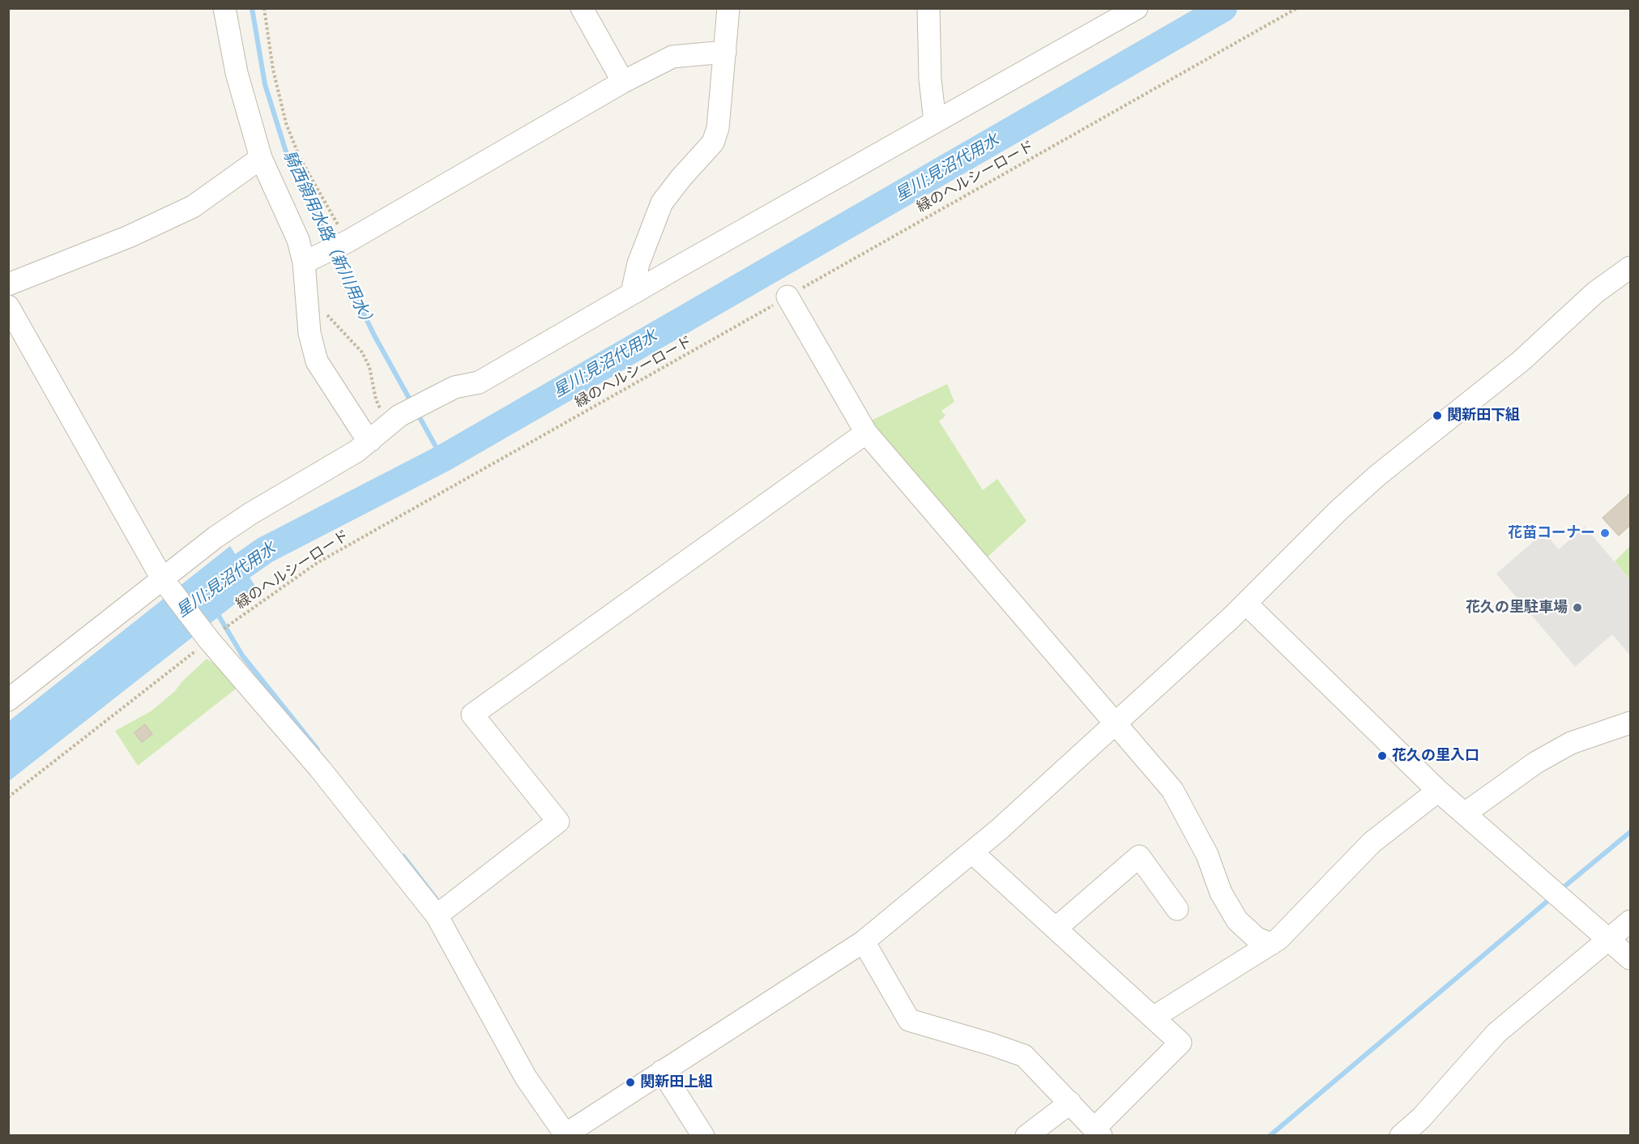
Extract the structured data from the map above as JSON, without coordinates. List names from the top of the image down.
{
  "streets": {
    "path": ["緑のヘルシーロード"]
  },
  "water": ["星川;見沼代用水", "騎西領用水路（新川用水）"],
  "places": [
    "関新田下組",
    "花苗コーナー",
    "花久の里駐車場",
    "花久の里入口",
    "関新田上組"
  ]
}
